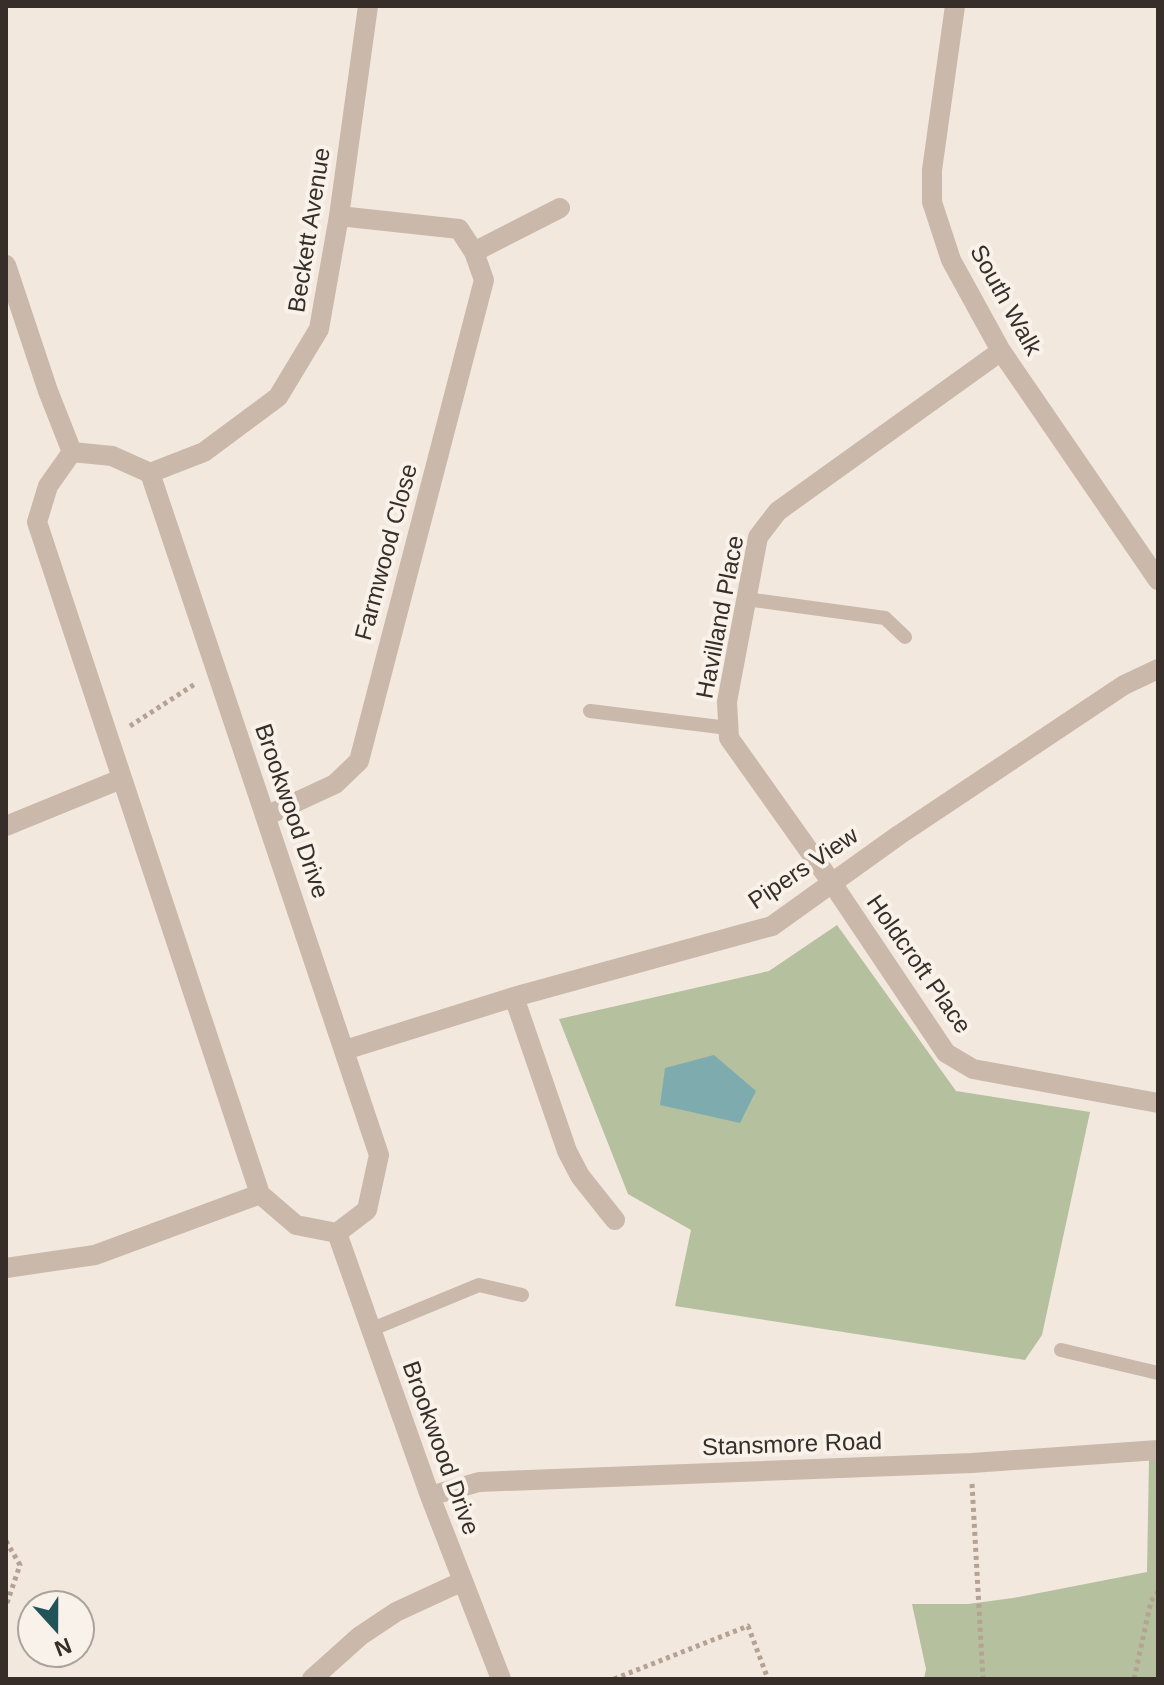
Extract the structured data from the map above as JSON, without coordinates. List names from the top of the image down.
{
  "streets": {
    "street": [
      "Beckett Avenue",
      "South Walk",
      "Farmwood Close",
      "Havilland Place",
      "Brookwood Drive",
      "Pipers View",
      "Holdcroft Place",
      "Stansmore Road"
    ]
  },
  "crossings": [
    ["Beckett Avenue", "Brookwood Drive"],
    ["South Walk", "Havilland Place"],
    ["Farmwood Close", "Brookwood Drive"],
    ["Havilland Place", "Pipers View"],
    ["Havilland Place", "Holdcroft Place"],
    ["Brookwood Drive", "Pipers View"],
    ["Brookwood Drive", "Stansmore Road"],
    ["Pipers View", "Holdcroft Place"]
  ],
  "north": "bottom"
}
